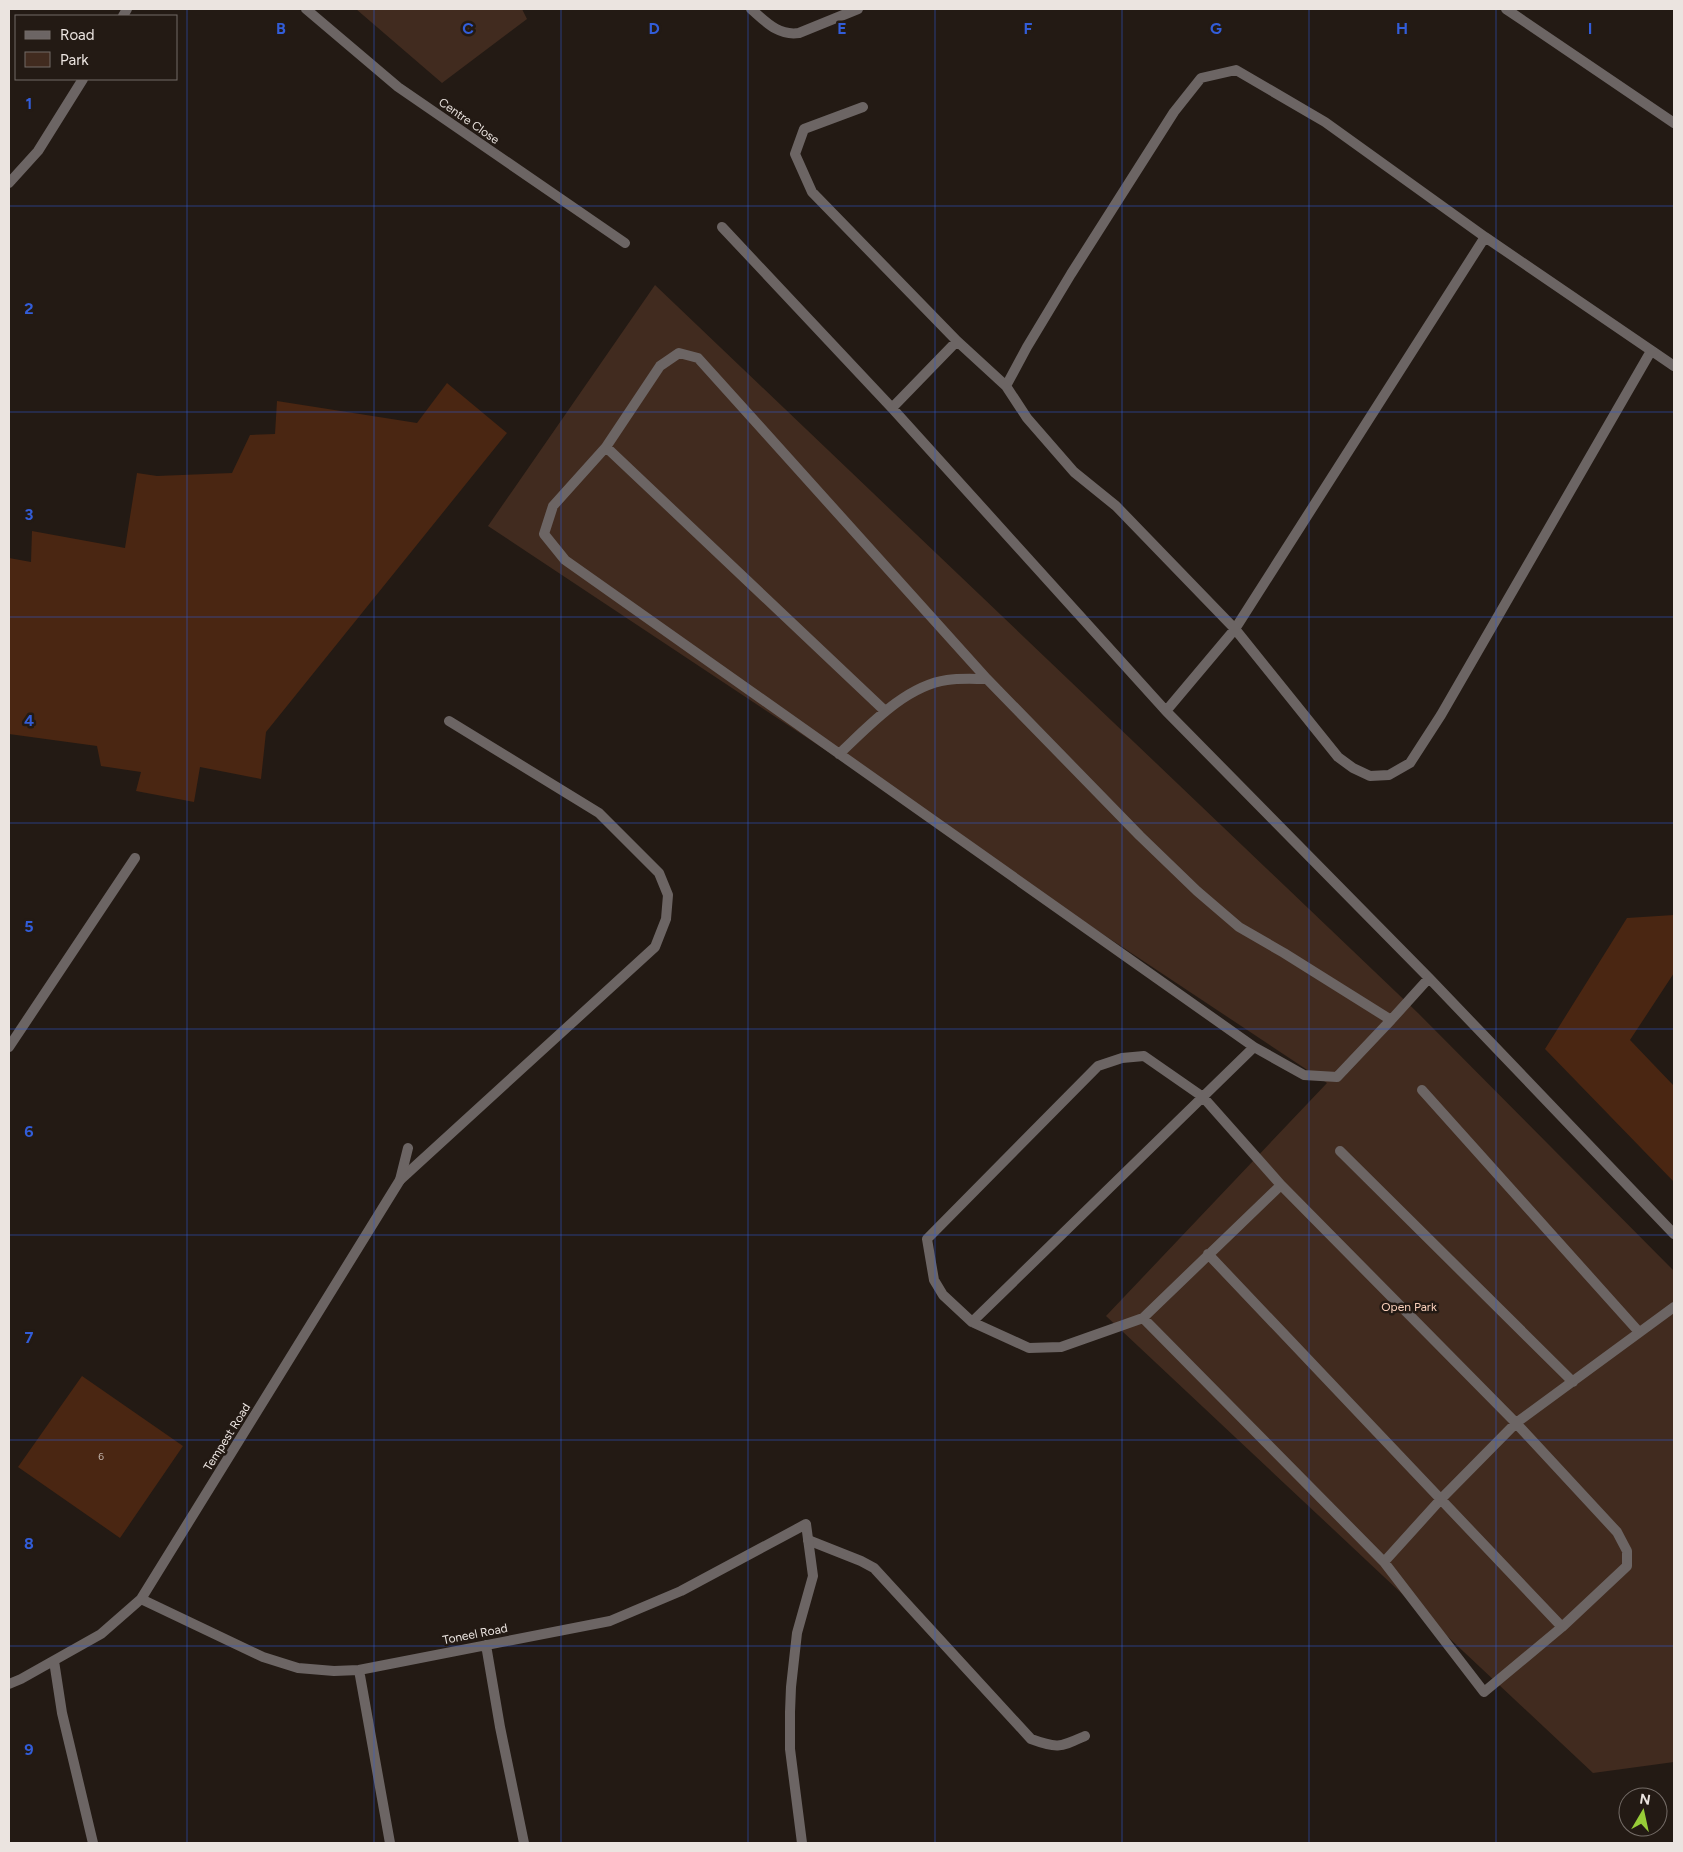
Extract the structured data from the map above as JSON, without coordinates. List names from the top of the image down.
{
  "streets": {
    "street": ["Centre Close", "Tempest Road", "Toneel Road"]
  },
  "crossings": [
    ["Tempest Road", "Toneel Road"]
  ],
  "parks": ["Open Park"],
  "house_numbers": ["6"],
  "legend": ["Road", "Park"],
  "north": "top",
  "grid": {
    "columns": [
      "B",
      "C",
      "D",
      "E",
      "F",
      "G",
      "H",
      "I"
    ],
    "rows": [
      "1",
      "2",
      "3",
      "4",
      "5",
      "6",
      "7",
      "8",
      "9"
    ]
  }
}
